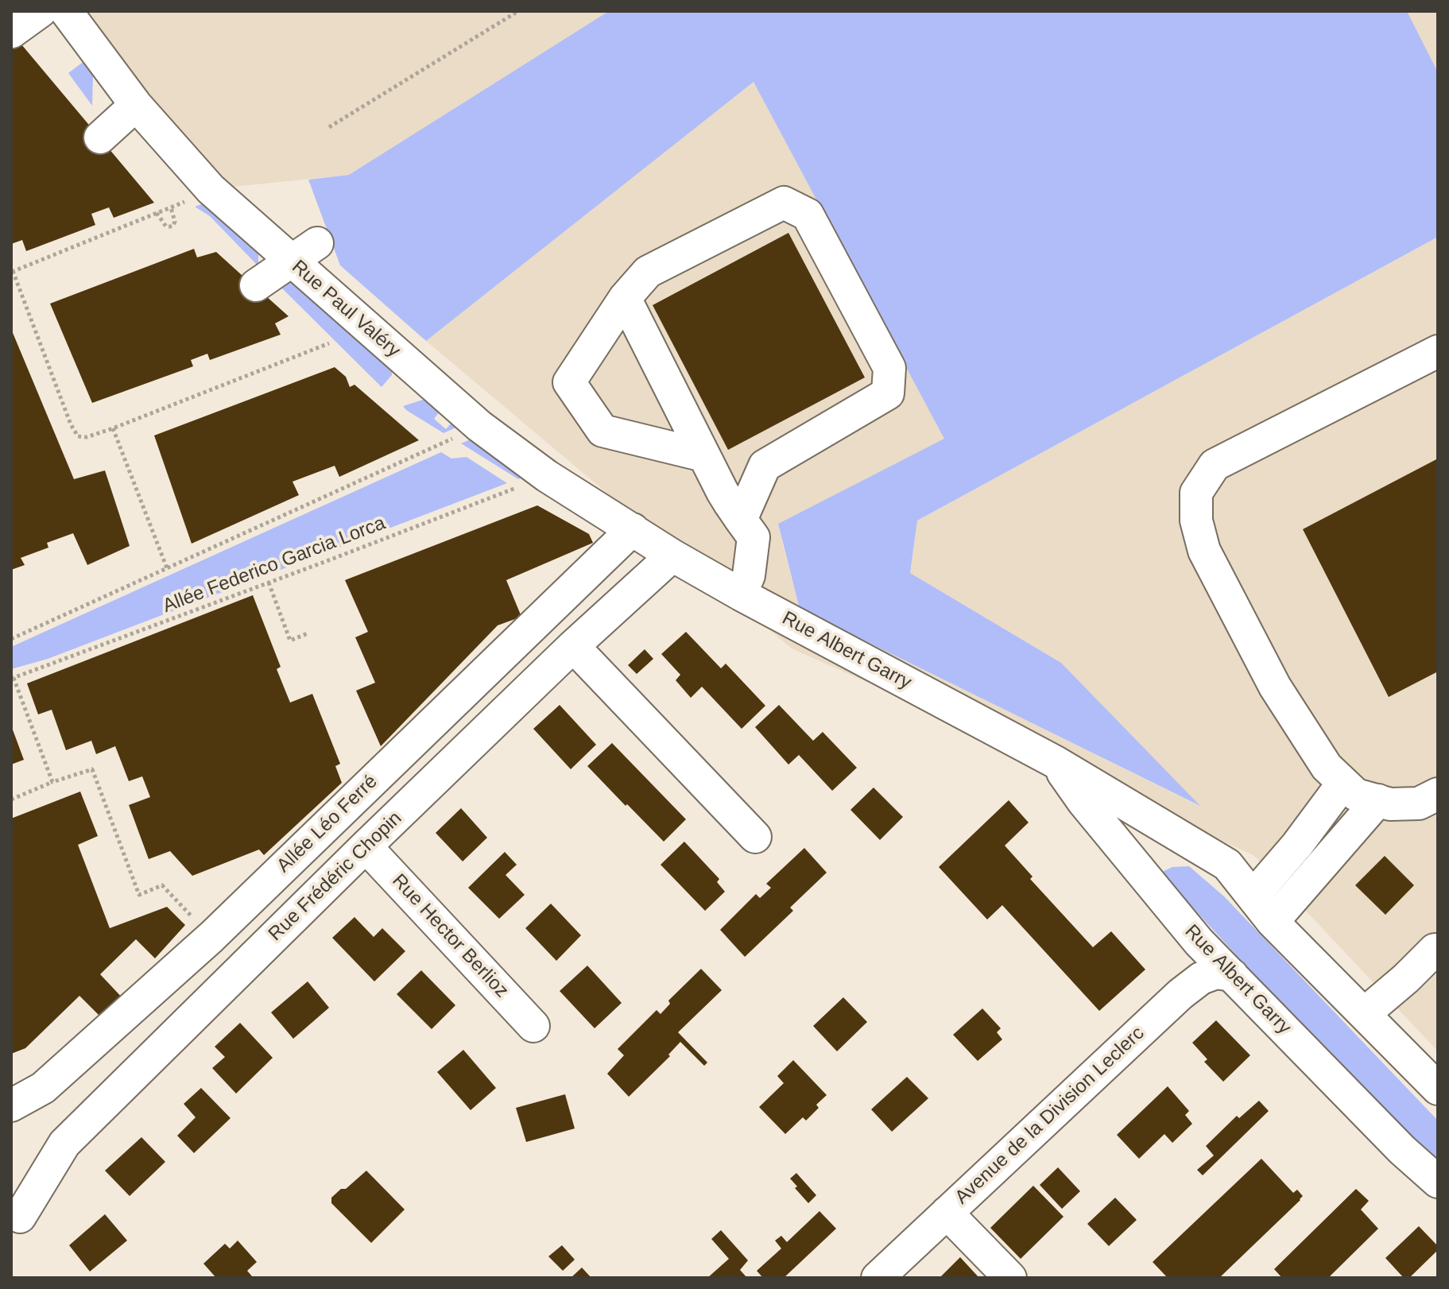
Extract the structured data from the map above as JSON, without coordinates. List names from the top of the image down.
{
  "streets": {
    "street": [
      "Rue Paul Valéry",
      "Rue Albert Garry",
      "Allée Léo Ferré",
      "Rue Frédéric Chopin",
      "Rue Hector Berlioz",
      "Avenue de la Division Leclerc"
    ],
    "path": ["Allée Federico Garcia Lorca"]
  },
  "crossings": [
    ["Rue Paul Valéry", "Allée Federico Garcia Lorca"],
    ["Rue Paul Valéry", "Rue Albert Garry"],
    ["Rue Paul Valéry", "Allée Léo Ferré"],
    ["Rue Paul Valéry", "Rue Frédéric Chopin"],
    ["Rue Albert Garry", "Rue Frédéric Chopin"],
    ["Rue Albert Garry", "Avenue de la Division Leclerc"],
    ["Rue Frédéric Chopin", "Rue Hector Berlioz"]
  ]
}
